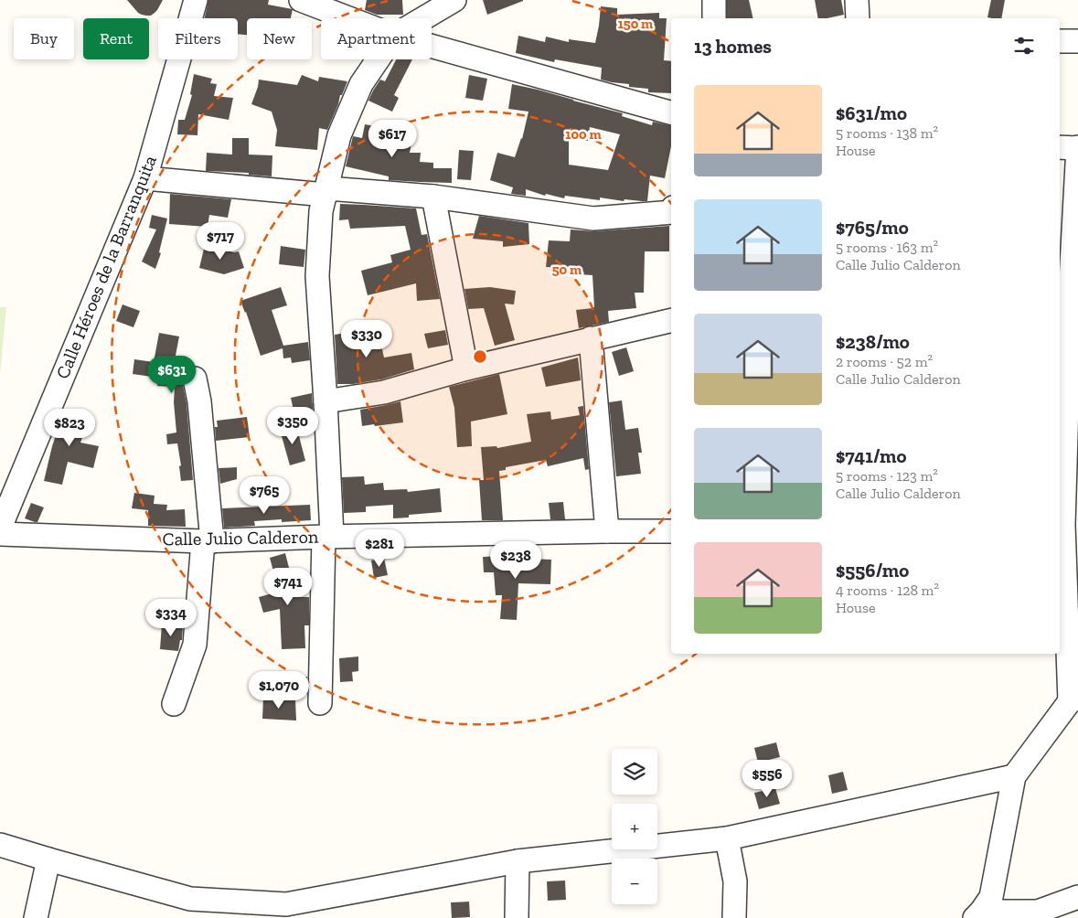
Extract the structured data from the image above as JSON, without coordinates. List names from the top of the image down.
{
  "streets": {
    "street": ["Calle Héroes de la Barranquita", "Calle Julio Calderon"]
  },
  "page": {
    "chip": [
      "Buy",
      "Rent",
      "Filters",
      "New",
      "Apartment"
    ],
    "heading": "13 homes",
    "list": [
      {
        "name": "$631/mo",
        "note": "5 rooms · 138 m² · House"
      },
      {
        "name": "$765/mo",
        "note": "5 rooms · 163 m² · Calle Julio Calderon"
      },
      {
        "name": "$238/mo",
        "note": "2 rooms · 52 m² · Calle Julio Calderon"
      },
      {
        "name": "$741/mo",
        "note": "5 rooms · 123 m² · Calle Julio Calderon"
      },
      {
        "name": "$556/mo",
        "note": "4 rooms · 128 m² · House"
      }
    ],
    "price": [
      "$617",
      "$717",
      "$330",
      "$631",
      "$350",
      "$823",
      "$765",
      "$281",
      "$238",
      "$741",
      "$334",
      "$1,070",
      "$556"
    ],
    "map_buttons": ["+", "−"]
  },
  "rings": ["150 m", "100 m", "50 m"]
}
